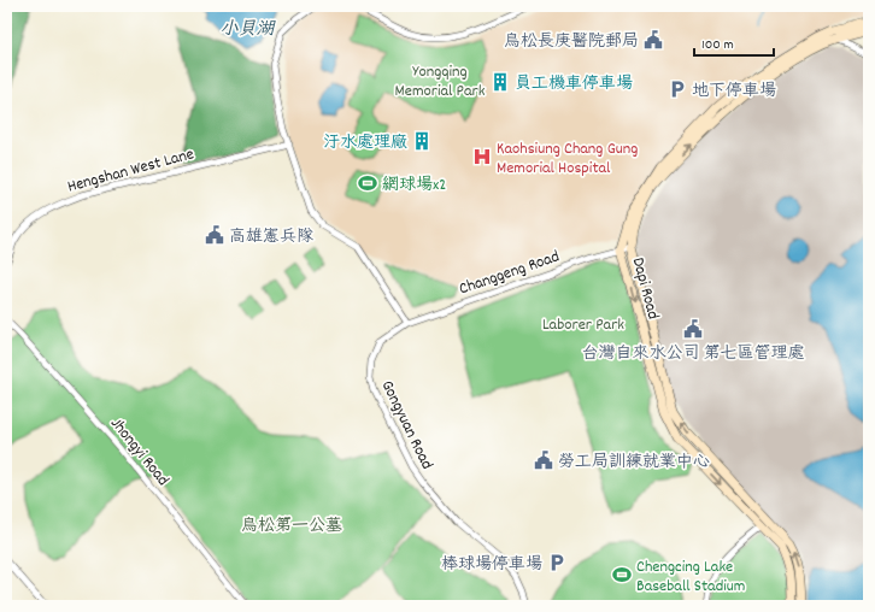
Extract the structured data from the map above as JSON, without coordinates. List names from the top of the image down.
{
  "streets": {
    "main road": ["Dapi Road"],
    "street": [
      "Hengshan West Lane",
      "Changgeng Road",
      "Gongyuan Road",
      "Jhongyi Road"
    ]
  },
  "crossings": [
    ["Changgeng Road", "Dapi Road"],
    ["Changgeng Road", "Gongyuan Road"]
  ],
  "water": ["小貝湖"],
  "parks": ["Yongqing Memorial Park", "Laborer Park", "鳥松第一公墓"],
  "places": {
    "public building": [
      "鳥松長庚醫院郵局",
      "高雄憲兵隊",
      "台灣自來水公司 第七區管理處",
      "勞工局訓練就業中心"
    ],
    "building": ["員工機車停車場", "汙水處理廠"],
    "parking": ["地下停車場", "棒球場停車場"],
    "hospital": ["Kaohsiung Chang Gung Memorial Hospital"],
    "sports": ["網球場x2", "Chengcing Lake Baseball Stadium"]
  },
  "scale_bar": "100 m"
}
